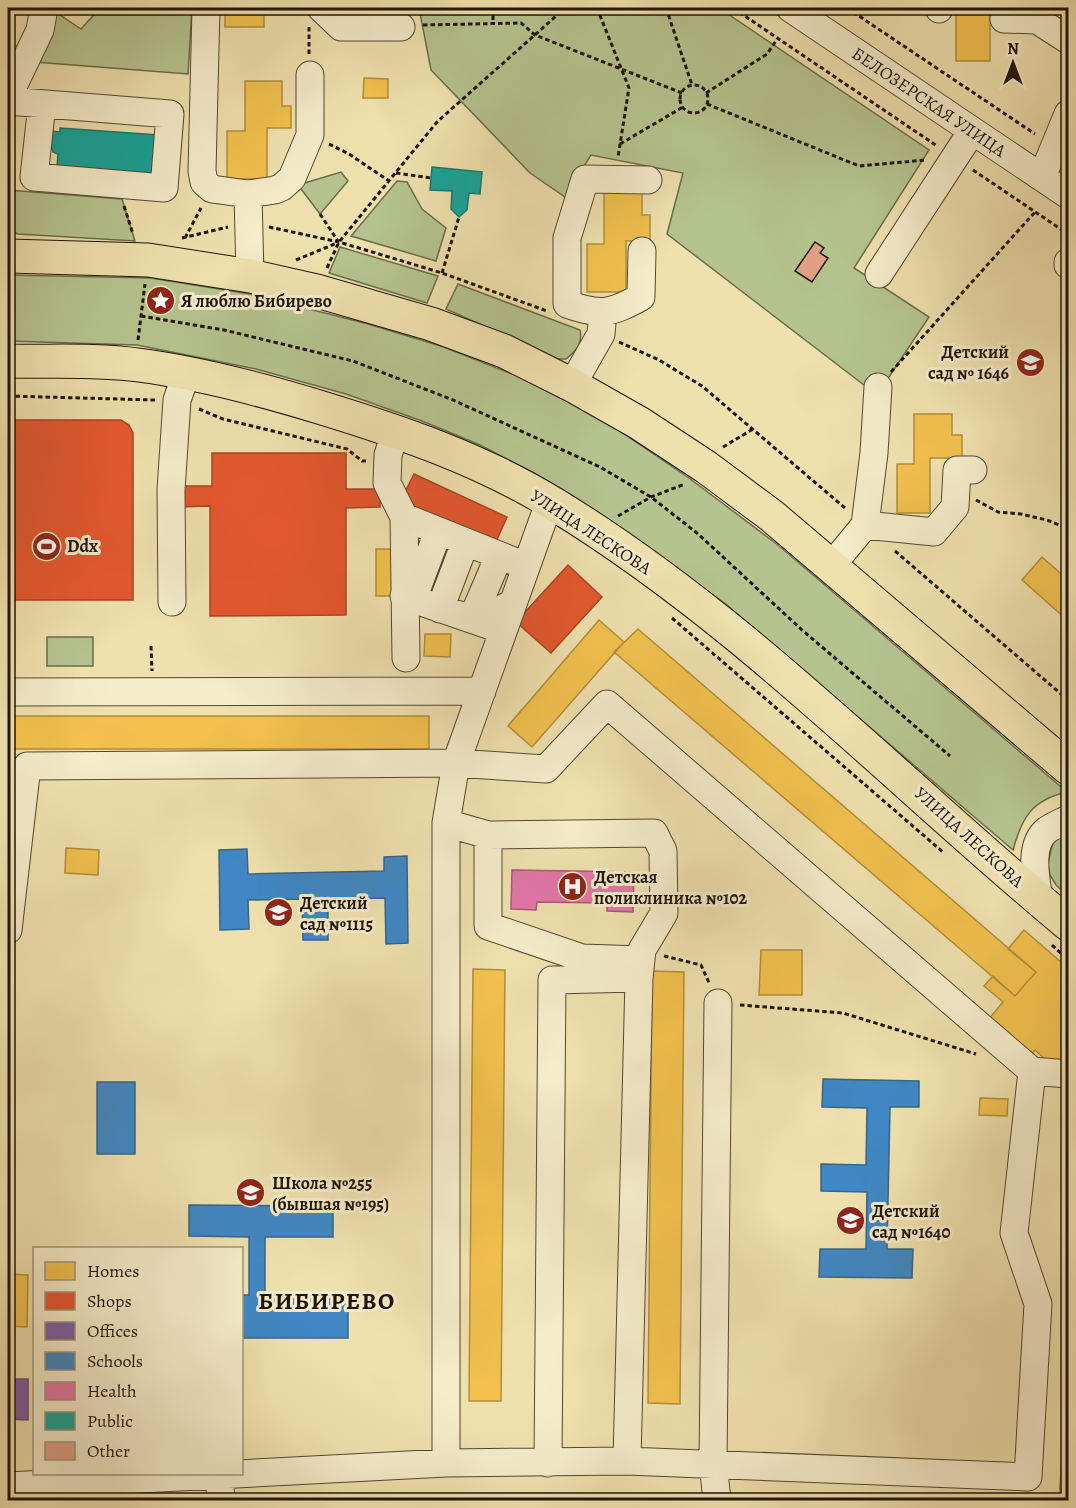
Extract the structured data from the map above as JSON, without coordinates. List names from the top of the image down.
{
  "streets": {
    "main road": ["УЛИЦА ЛЕСКОВА"],
    "street": ["БЕЛОЗЕРСКАЯ УЛИЦА"]
  },
  "districts": ["БИБИРЕВО"],
  "places": {
    "place": ["Я люблю Бибирево"],
    "school or university": [
      "Детский сад № 1646",
      "Детский сад №1115",
      "Школа №255 (бывшая №195)",
      "Детский сад №1640"
    ],
    "sports": ["Ddx"],
    "hospital": ["Детская поликлиника №102"]
  },
  "legend": [
    "Homes",
    "Shops",
    "Offices",
    "Schools",
    "Health",
    "Public",
    "Other"
  ],
  "north": "top"
}
